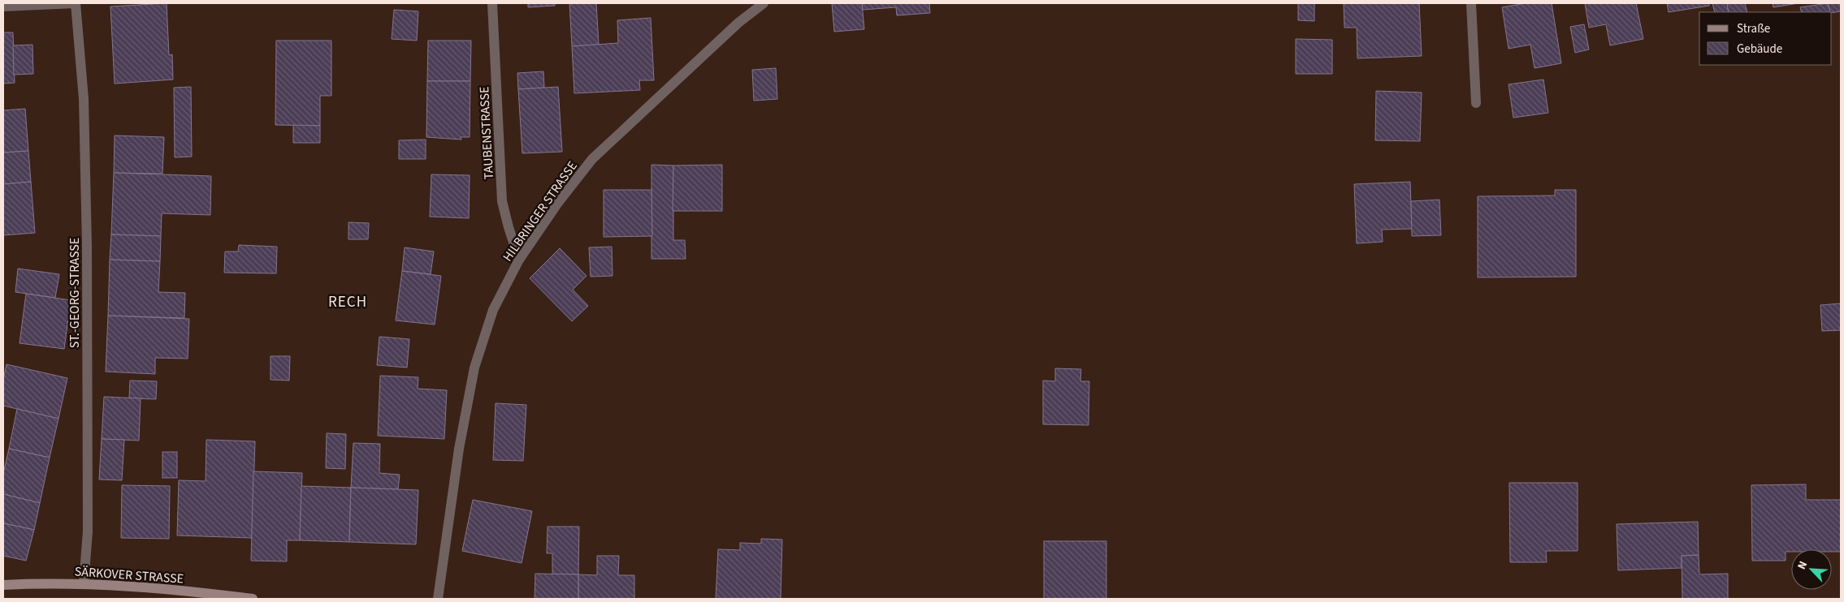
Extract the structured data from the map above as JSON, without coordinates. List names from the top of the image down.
{
  "streets": {
    "main road": ["SÄRKOVER STRASSE"],
    "street": ["TAUBENSTRASSE", "HILBRINGER STRASSE", "ST.-GEORG-STRASSE"]
  },
  "crossings": [
    ["TAUBENSTRASSE", "HILBRINGER STRASSE"],
    ["ST.-GEORG-STRASSE", "SÄRKOVER STRASSE"]
  ],
  "districts": ["RECH"],
  "legend": ["Straße", "Gebäude"],
  "north": "top left"
}
